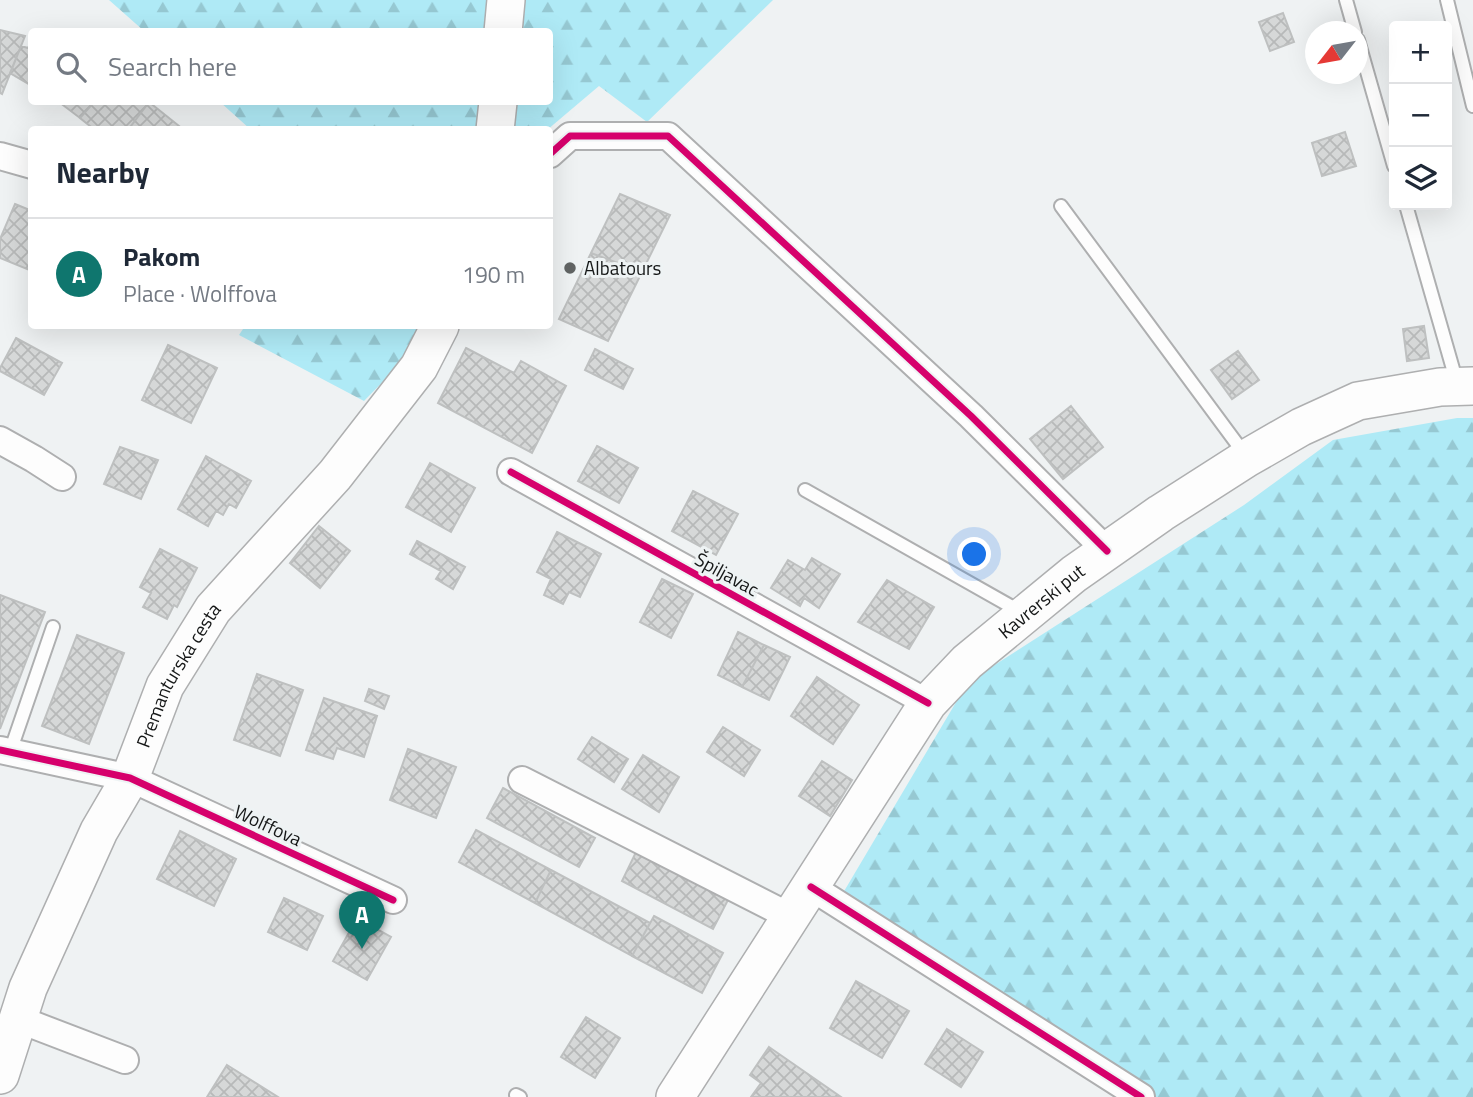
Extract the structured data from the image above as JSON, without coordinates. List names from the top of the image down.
{
  "streets": {
    "main road": ["Kavrerski put", "Premanturska cesta"],
    "street": ["Špiljavac", "Wolffova"]
  },
  "crossings": [
    ["Špiljavac", "Kavrerski put"],
    ["Premanturska cesta", "Wolffova"]
  ],
  "places": ["Albatours"],
  "north": "bottom left",
  "page": {
    "map_buttons": ["+", "−"],
    "search": "Search here",
    "heading": "Nearby",
    "list": [
      {
        "mark": "A",
        "name": "Pakom",
        "note": "Place · Wolffova",
        "value": "190 m"
      }
    ],
    "pins": "A"
  }
}
